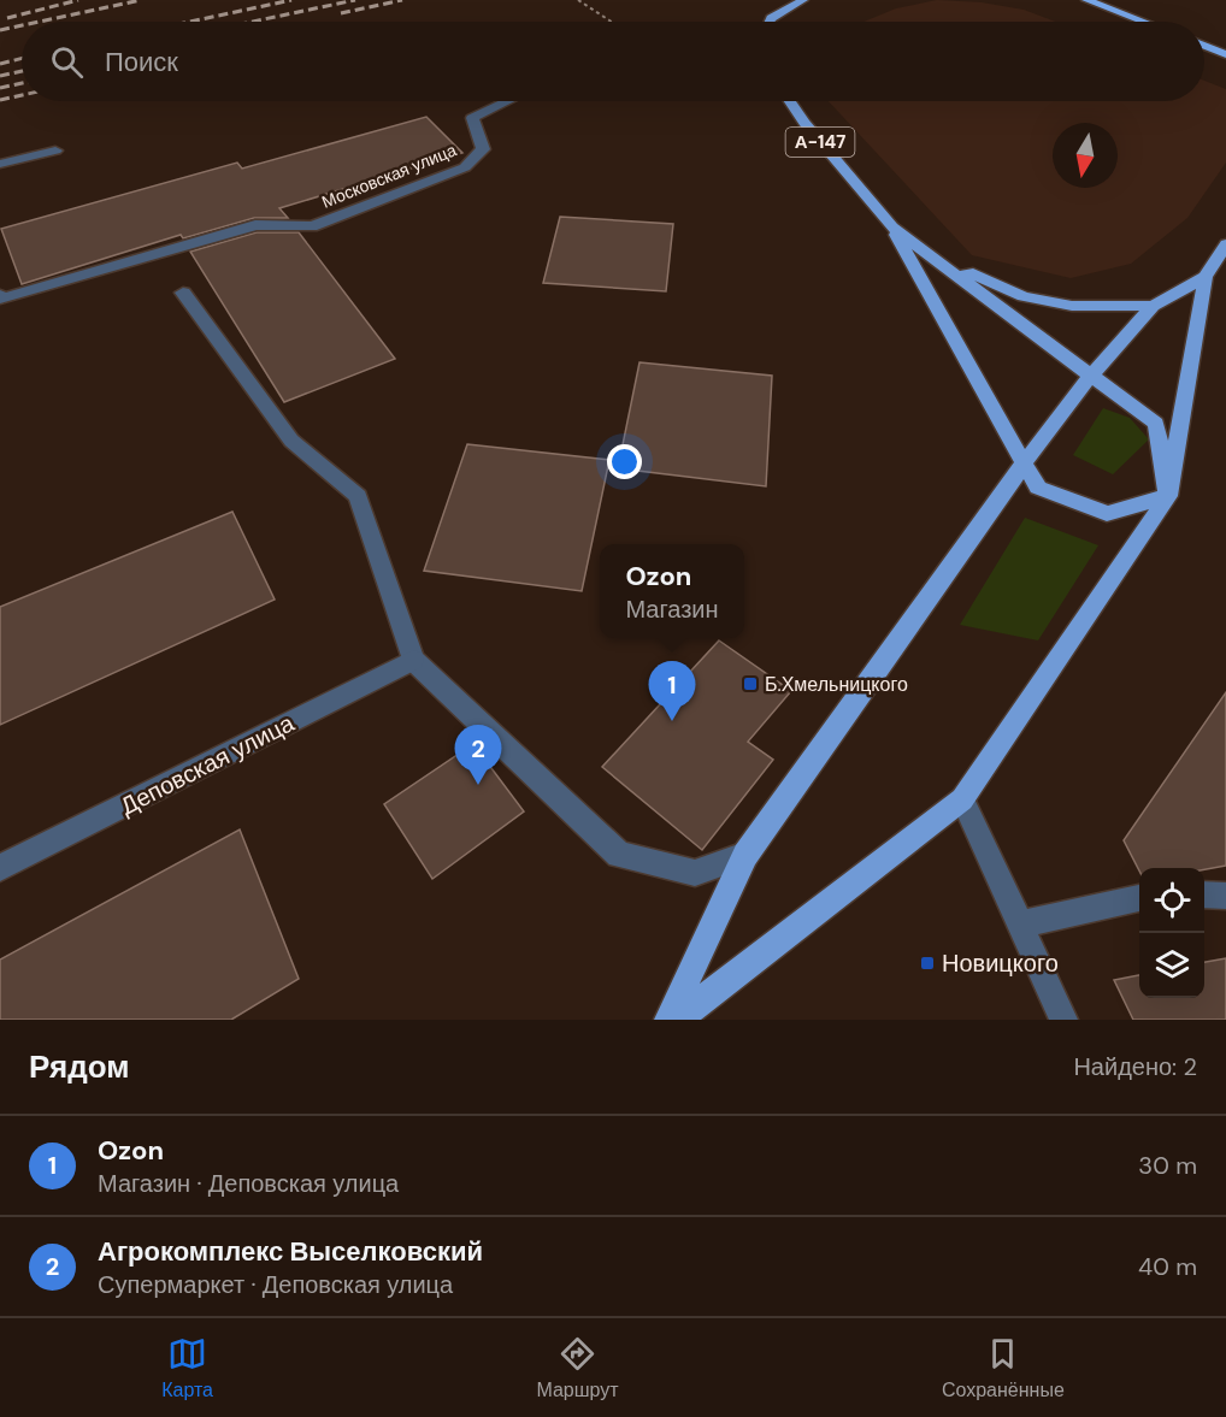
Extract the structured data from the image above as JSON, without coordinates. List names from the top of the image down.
{
  "streets": {
    "main road": ["А-147"],
    "street": ["Московская улица", "Деповская улица"]
  },
  "places": {
    "transit": ["Б.Хмельницкого", "Новицкого"]
  },
  "north": "bottom",
  "page": {
    "search": "Поиск",
    "popup": ["Ozon", "Магазин"],
    "pins": ["1", "2"],
    "heading": ["Рядом", "Найдено: 2"],
    "list": [
      {
        "mark": "1",
        "name": "Ozon",
        "note": "Магазин · Деповская улица",
        "value": "30 m"
      },
      {
        "mark": "2",
        "name": "Агрокомплекс Выселковский",
        "note": "Супермаркет · Деповская улица",
        "value": "40 m"
      }
    ],
    "nav": ["Карта", "Маршрут", "Сохранённые"]
  }
}
